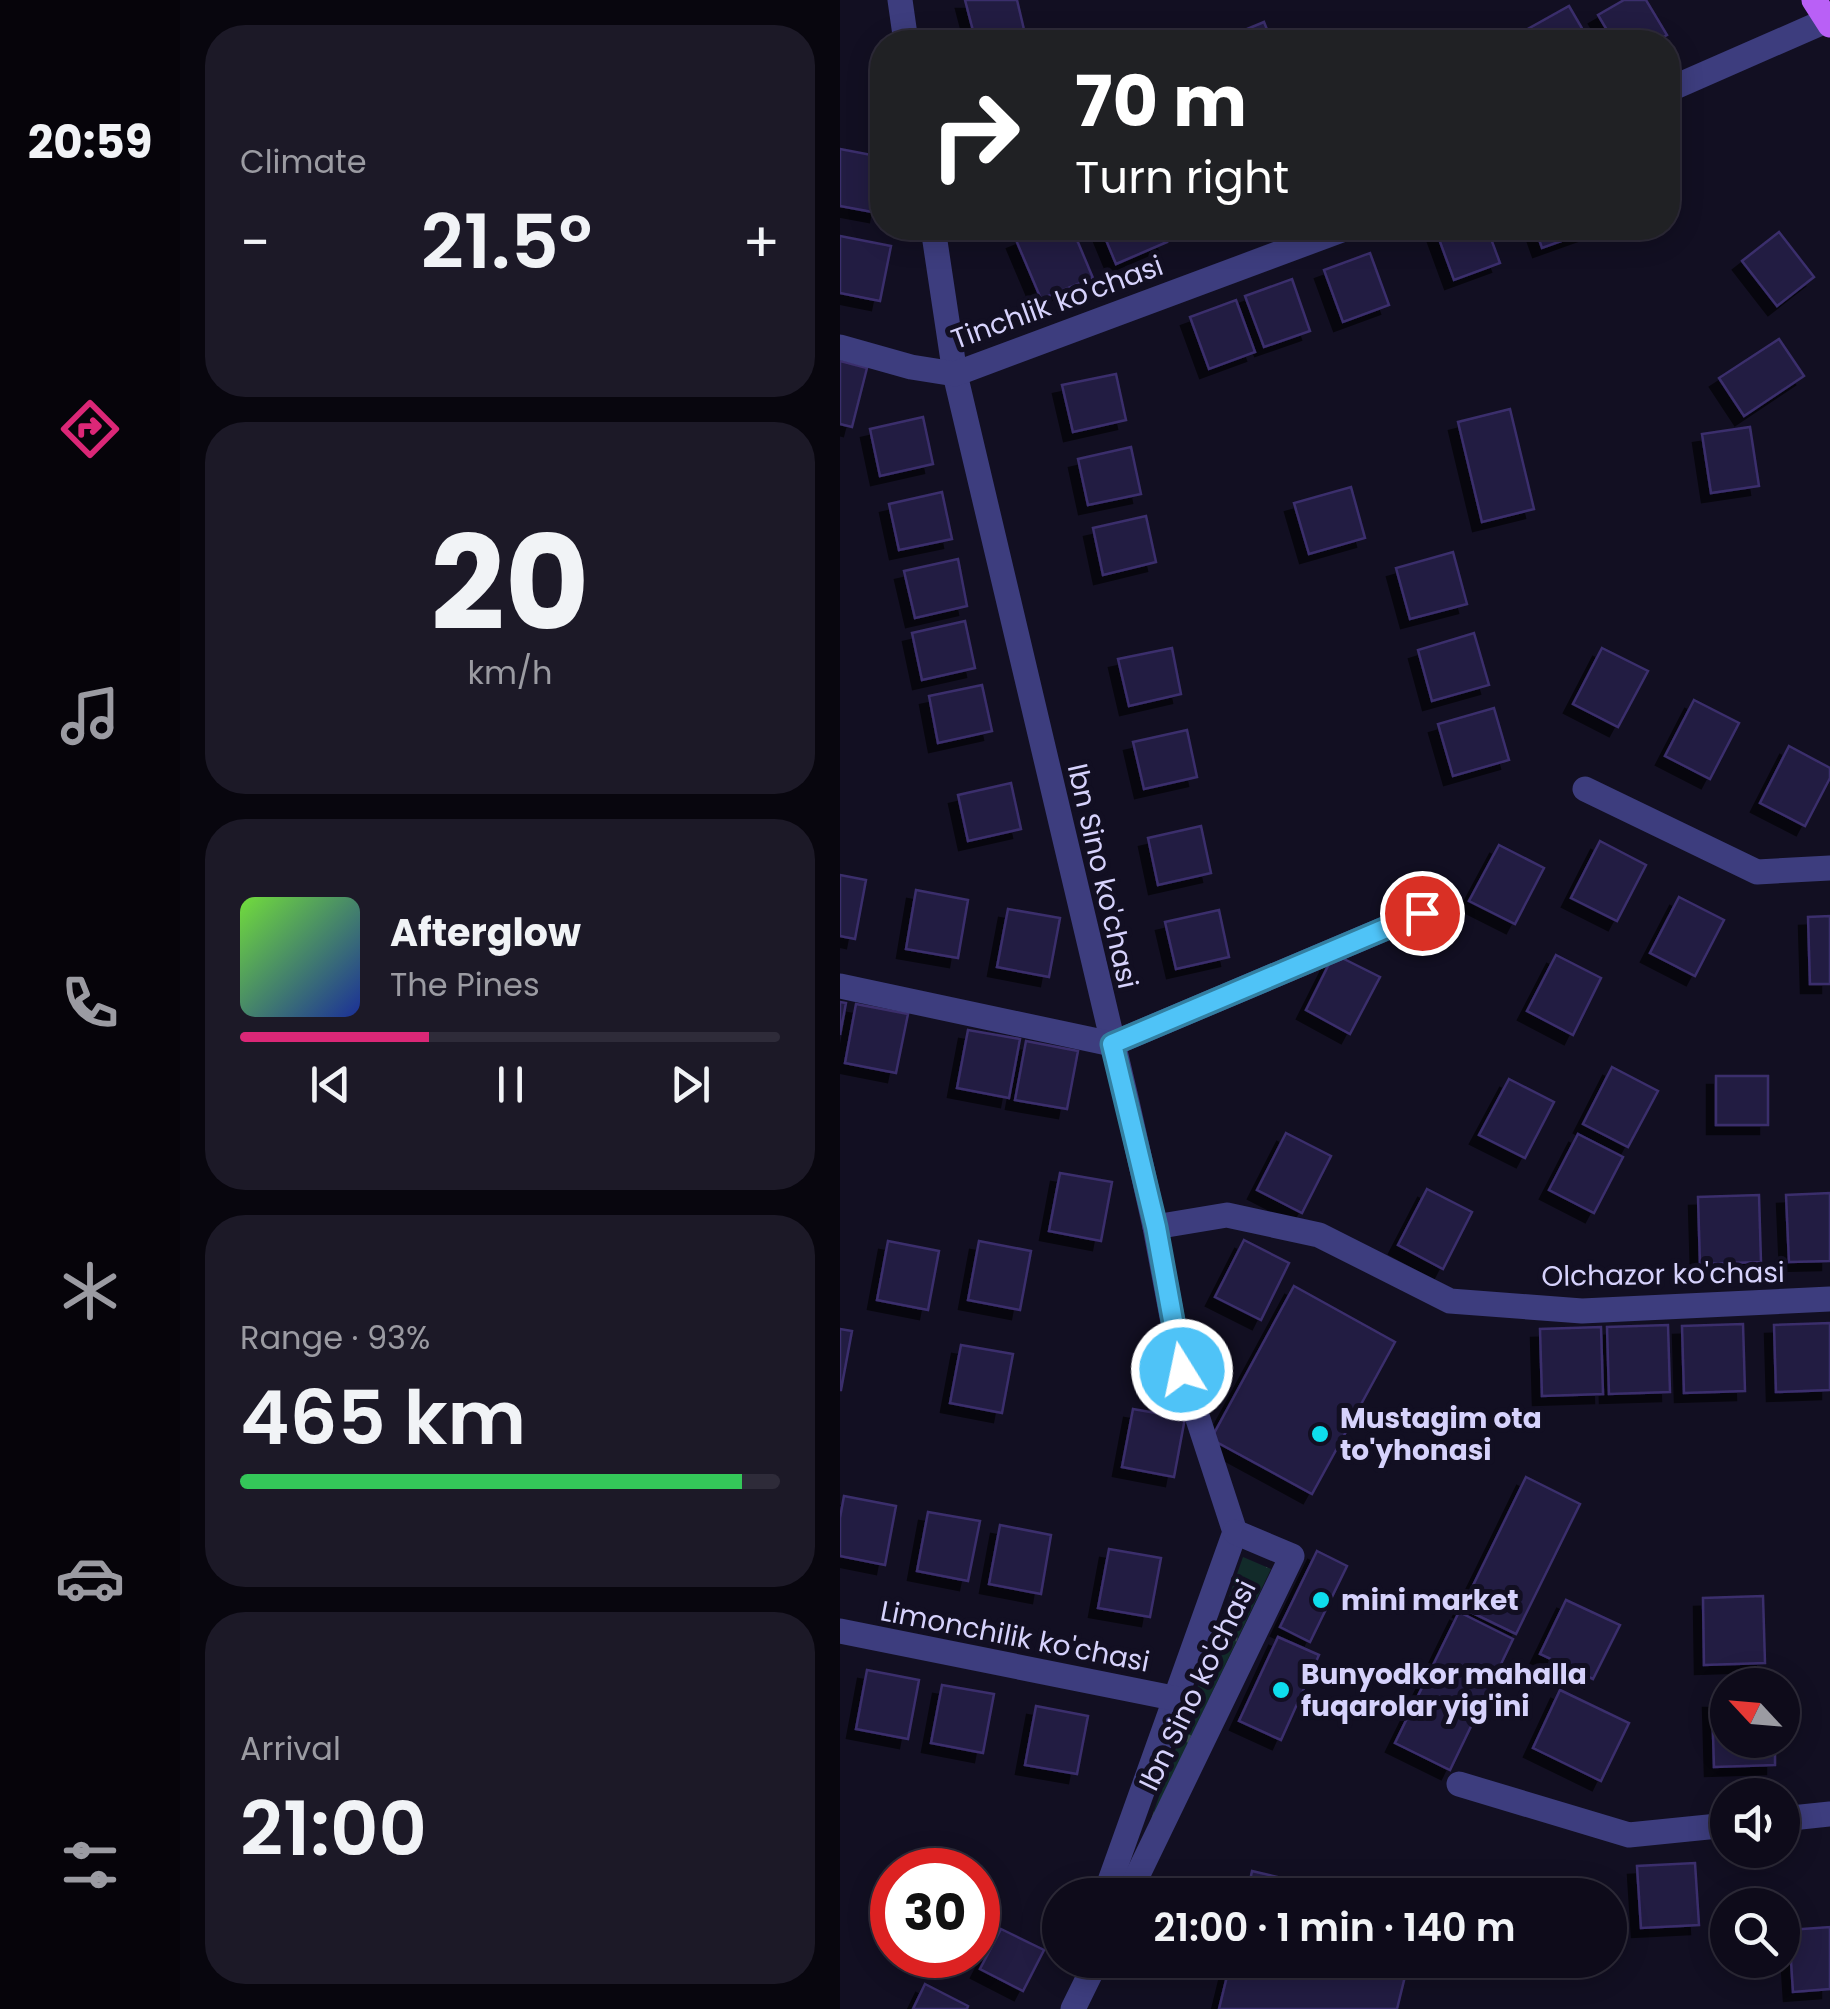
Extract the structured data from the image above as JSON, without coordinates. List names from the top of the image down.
{
  "streets": {
    "street": [
      "Tinchlik ko'chasi",
      "Ibn Sino ko'chasi",
      "Olchazor ko'chasi",
      "Limonchilik ko'chasi"
    ]
  },
  "crossings": [
    ["Tinchlik ko'chasi", "Ibn Sino ko'chasi"],
    ["Ibn Sino ko'chasi", "Olchazor ko'chasi"],
    ["Ibn Sino ko'chasi", "Limonchilik ko'chasi"]
  ],
  "places": ["Mustagim ota to'yhonasi", "mini market", "Bunyodkor mahalla fuqarolar yig'ini"],
  "north": "top left",
  "page": {
    "tabs": "20:59",
    "tile": [
      "Climate",
      ["20", "km/h"],
      ["Range · 93%", "465 km"],
      ["Arrival", "21:00"]
    ],
    "turn": ["70 m", "Turn right"],
    "heat": ["−", "21.5°", "+"],
    "song": ["Afterglow", "The Pines"],
    "limit": "30",
    "trip": "21:00 · 1 min · 140 m"
  }
}
